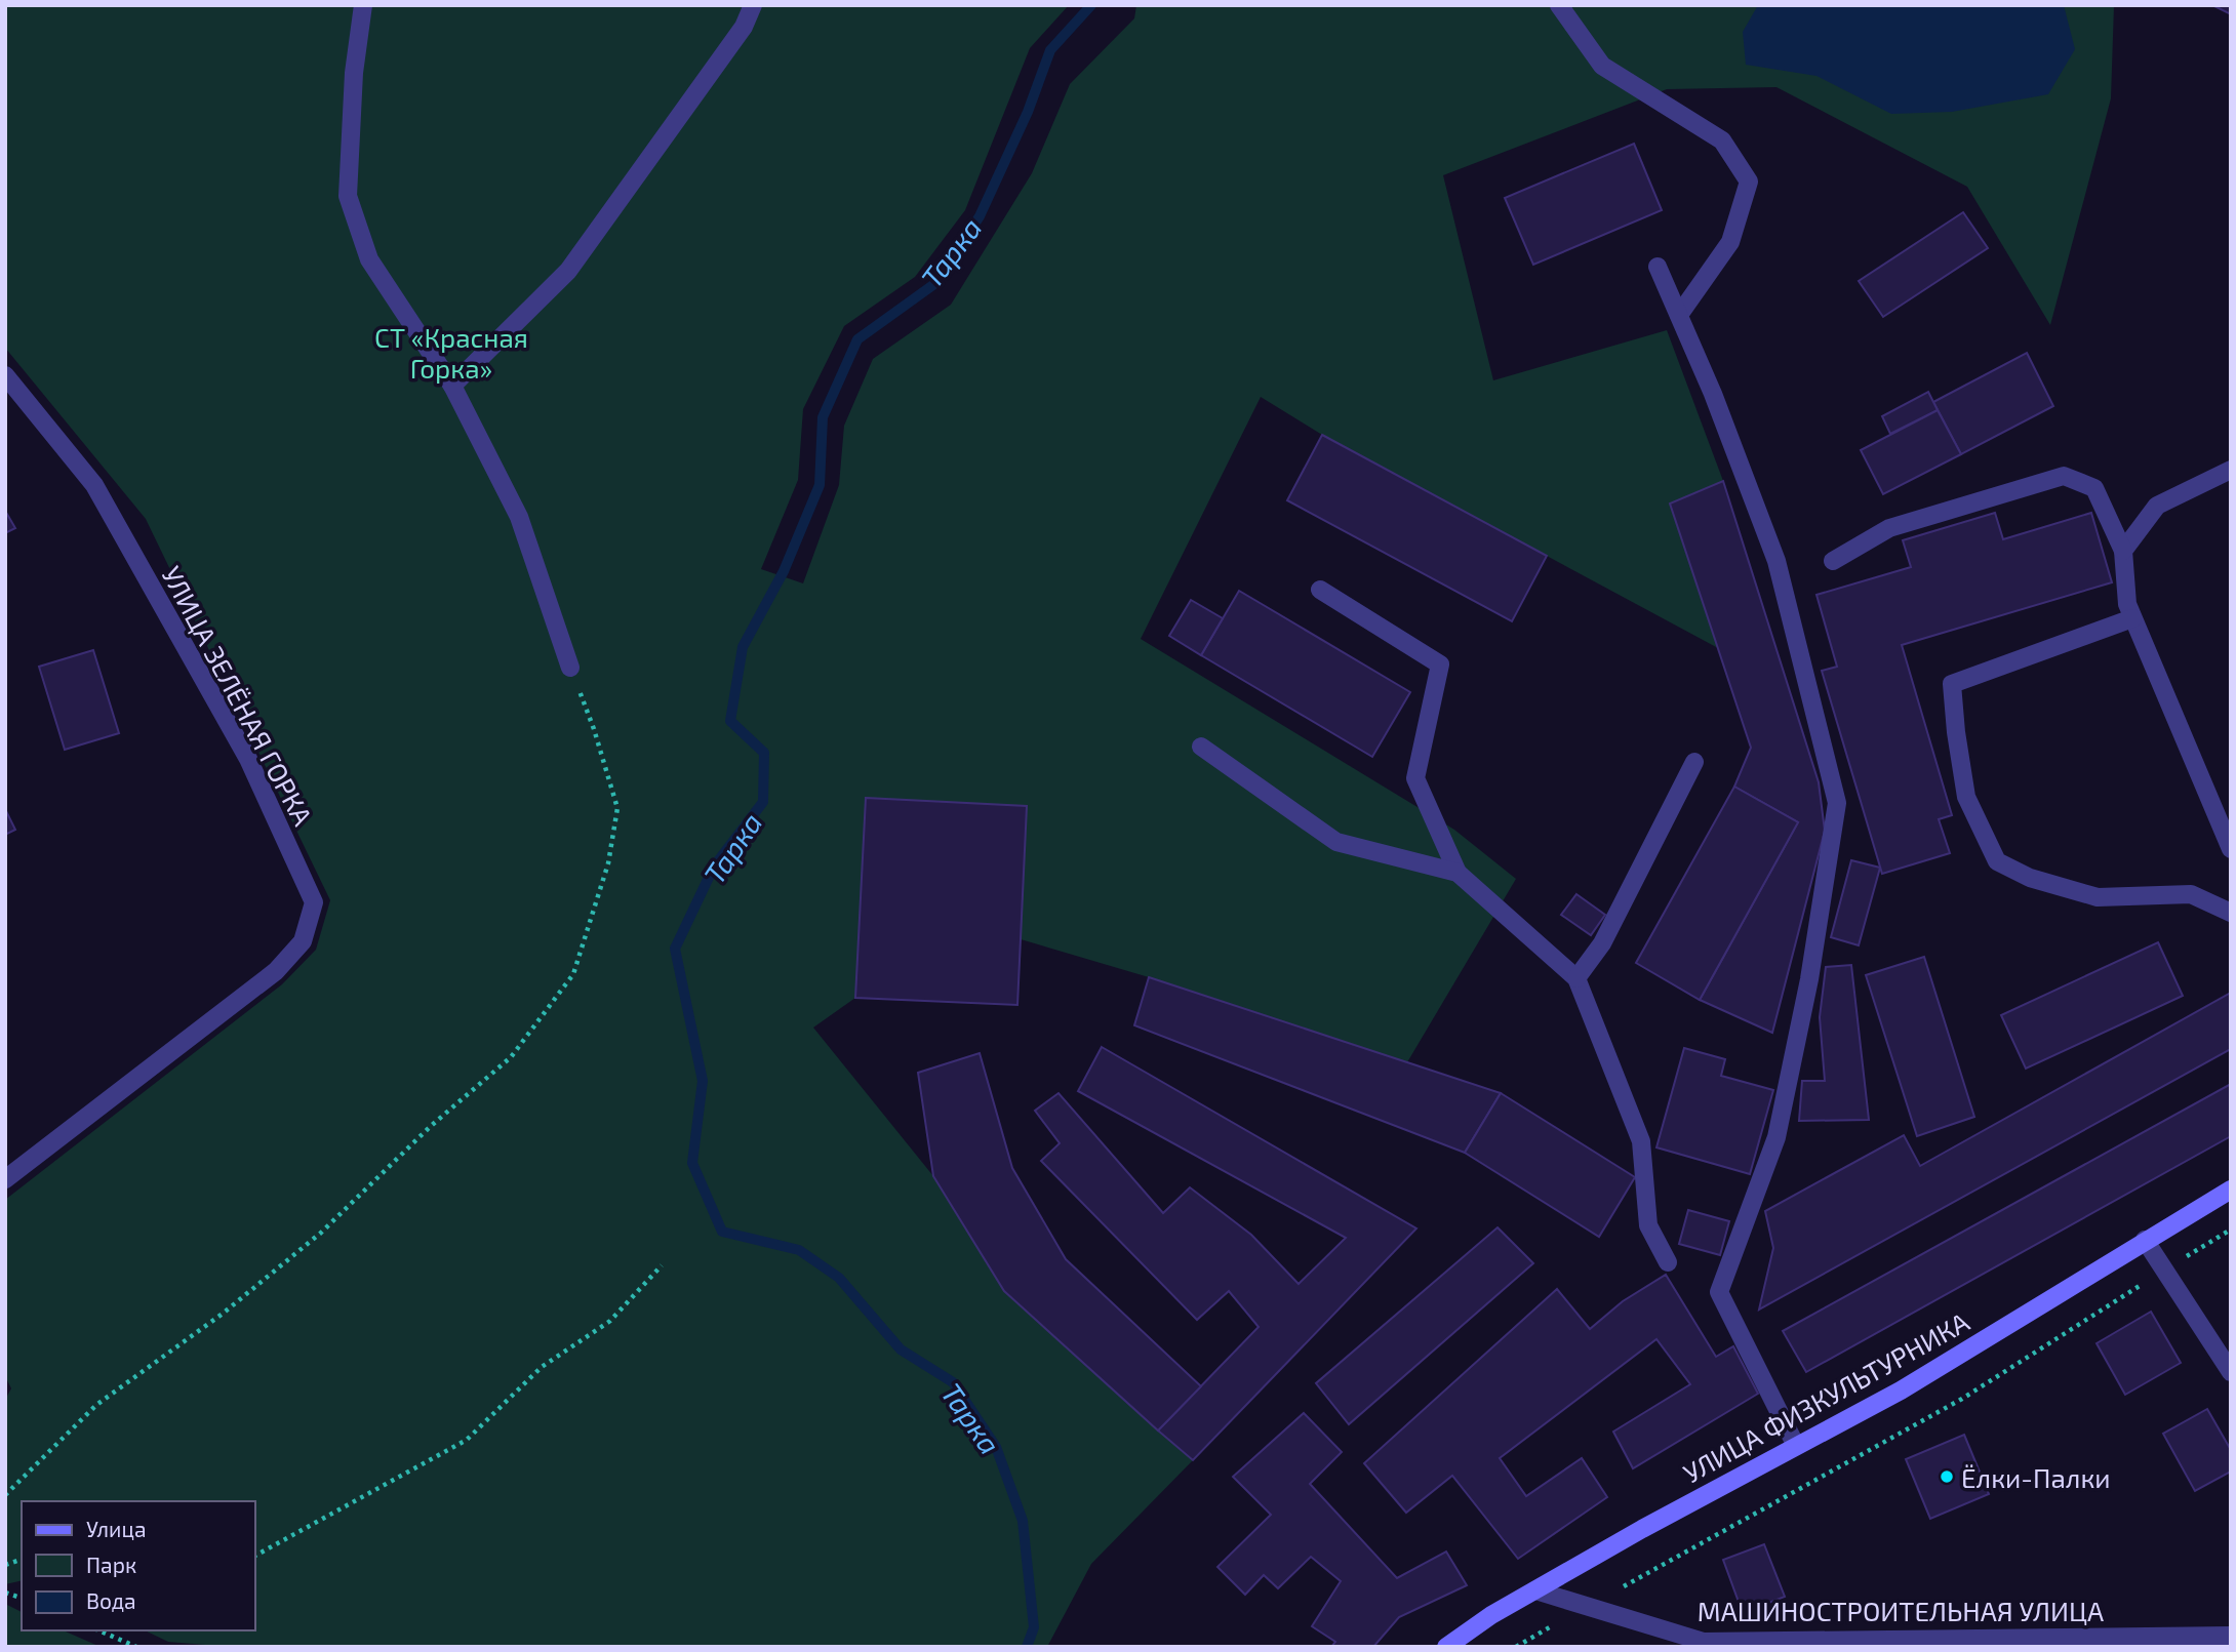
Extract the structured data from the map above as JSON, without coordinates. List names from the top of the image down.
{
  "streets": {
    "street": ["УЛИЦА ЗЕЛЁНАЯ ГОРКА", "УЛИЦА ФИЗКУЛЬТУРНИКА", "МАШИНОСТРОИТЕЛЬНАЯ УЛИЦА"]
  },
  "crossings": [
    ["УЛИЦА ФИЗКУЛЬТУРНИКА", "МАШИНОСТРОИТЕЛЬНАЯ УЛИЦА"]
  ],
  "water": ["Тарка"],
  "parks": ["СТ «Красная Горка»"],
  "places": ["Ёлки-Палки"],
  "legend": ["Улица", "Парк", "Вода"]
}
